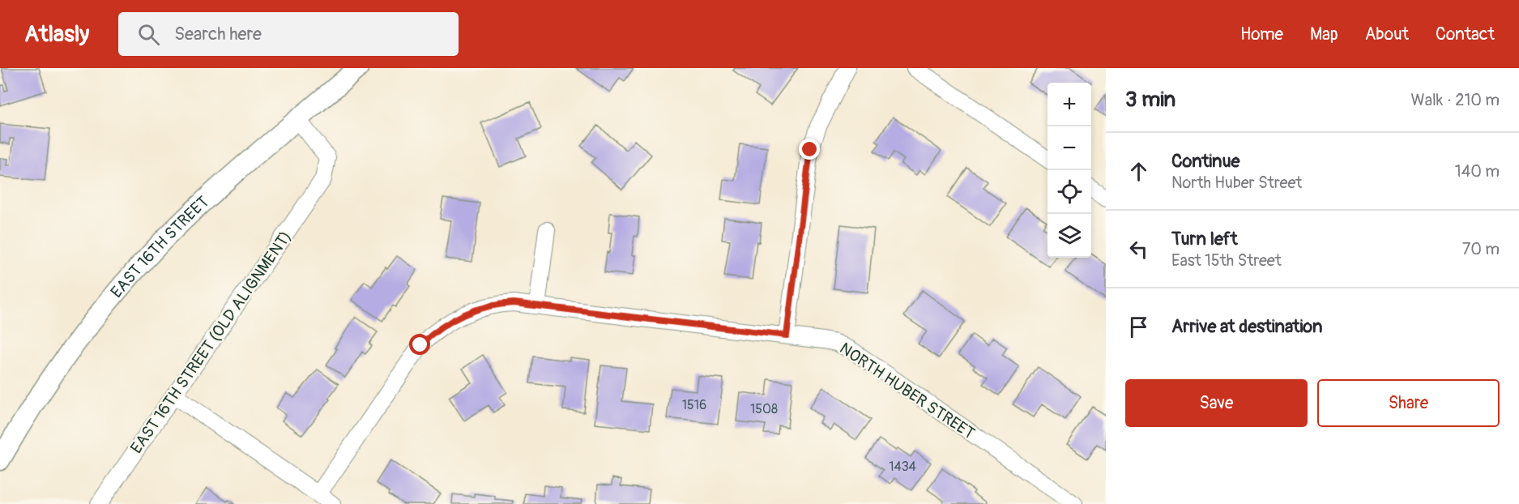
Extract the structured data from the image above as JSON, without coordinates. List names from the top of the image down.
{
  "streets": {
    "street": ["EAST 16TH STREET", "EAST 16TH STREET (OLD ALIGNMENT)", "NORTH HUBER STREET"]
  },
  "crossings": [
    ["EAST 16TH STREET", "EAST 16TH STREET (OLD ALIGNMENT)"]
  ],
  "house_numbers": ["1516", "1508", "1434"],
  "page": {
    "header": "Atlasly",
    "search": "Search here",
    "nav": [
      "Home",
      "Map",
      "About",
      "Contact"
    ],
    "heading": ["3 min", "Walk · 210 m"],
    "map_buttons": ["+", "−"],
    "list": [
      ["Continue", "North Huber Street", "140 m"],
      ["Turn left", "East 15th Street", "70 m"],
      "Arrive at destination"
    ],
    "buttons": ["Save", "Share"]
  }
}
